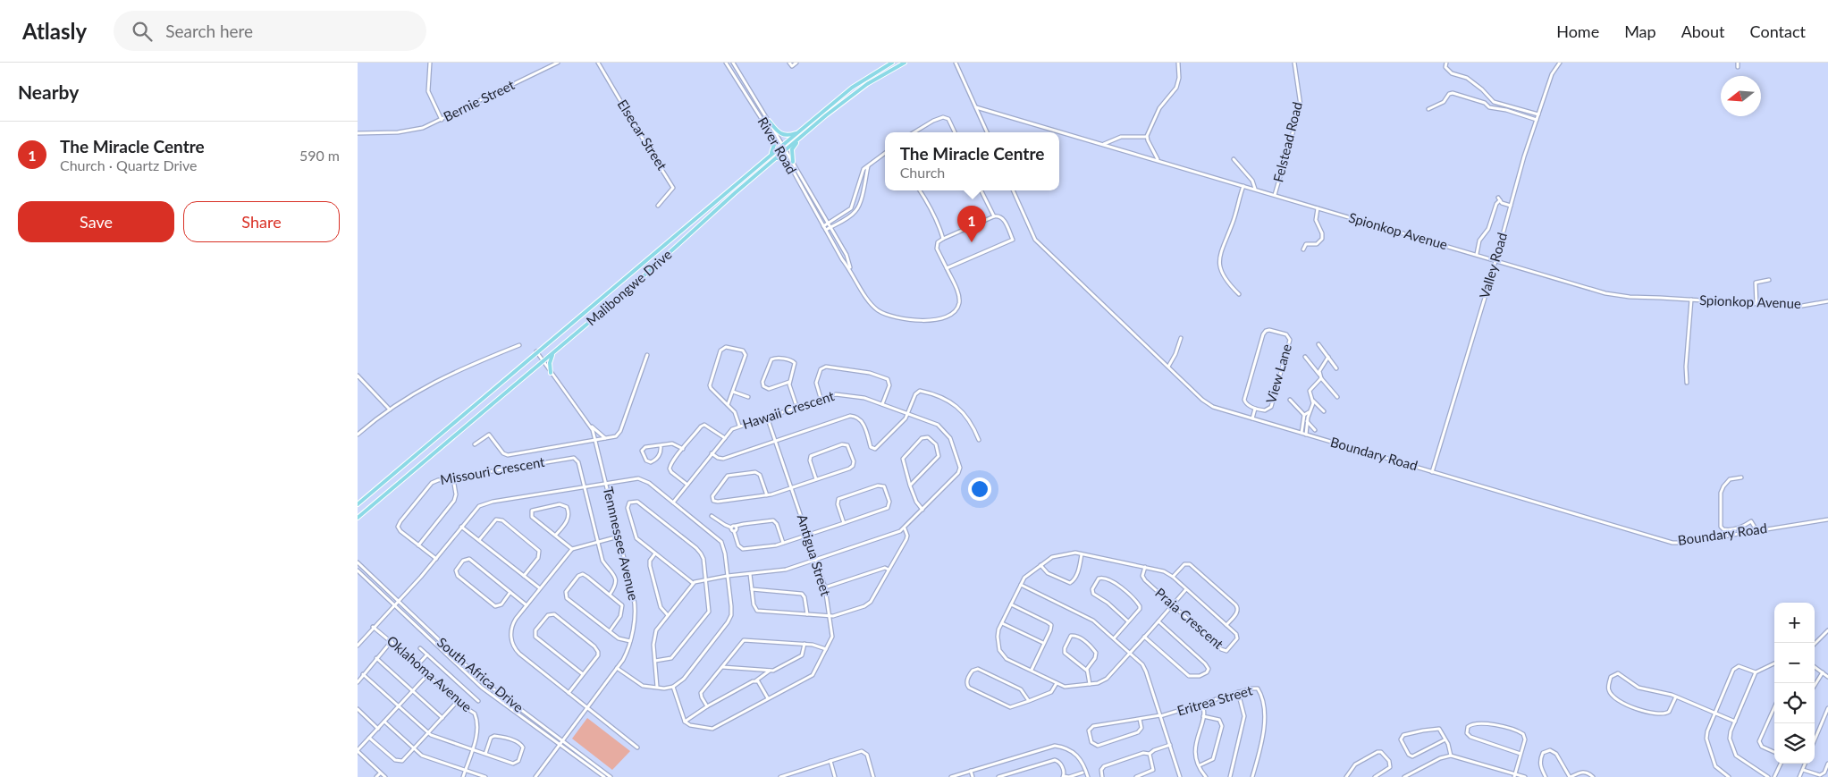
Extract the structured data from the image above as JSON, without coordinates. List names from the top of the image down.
{
  "streets": {
    "main road": ["Malibongwe Drive"],
    "street": [
      "Bernie Street",
      "Elsecar Street",
      "Felstead Road",
      "River Road",
      "Spionkop Avenue",
      "Valley Road",
      "View Lane",
      "Hawaii Crescent",
      "Boundary Road",
      "Missouri Crescent",
      "Tennnessee Avenue",
      "Antigua Street",
      "Praia Crescent",
      "Oklahoma Avenue",
      "South Africa Drive",
      "Eritrea Street"
    ]
  },
  "crossings": [
    ["Felstead Road", "Spionkop Avenue"],
    ["River Road", "Malibongwe Drive"],
    ["Spionkop Avenue", "Valley Road"],
    ["Valley Road", "Boundary Road"],
    ["Malibongwe Drive", "Tennnessee Avenue"],
    ["View Lane", "Boundary Road"],
    ["Hawaii Crescent", "Antigua Street"],
    ["Tennnessee Avenue", "South Africa Drive"]
  ],
  "north": "left",
  "page": {
    "header": "Atlasly",
    "search": "Search here",
    "nav": [
      "Home",
      "Map",
      "About",
      "Contact"
    ],
    "heading": "Nearby",
    "list": [
      {
        "mark": "1",
        "name": "The Miracle Centre",
        "note": "Church · Quartz Drive",
        "value": "590 m"
      }
    ],
    "popup": ["The Miracle Centre", "Church"],
    "buttons": ["Save", "Share"],
    "pins": "1",
    "map_buttons": ["+", "−"]
  }
}
